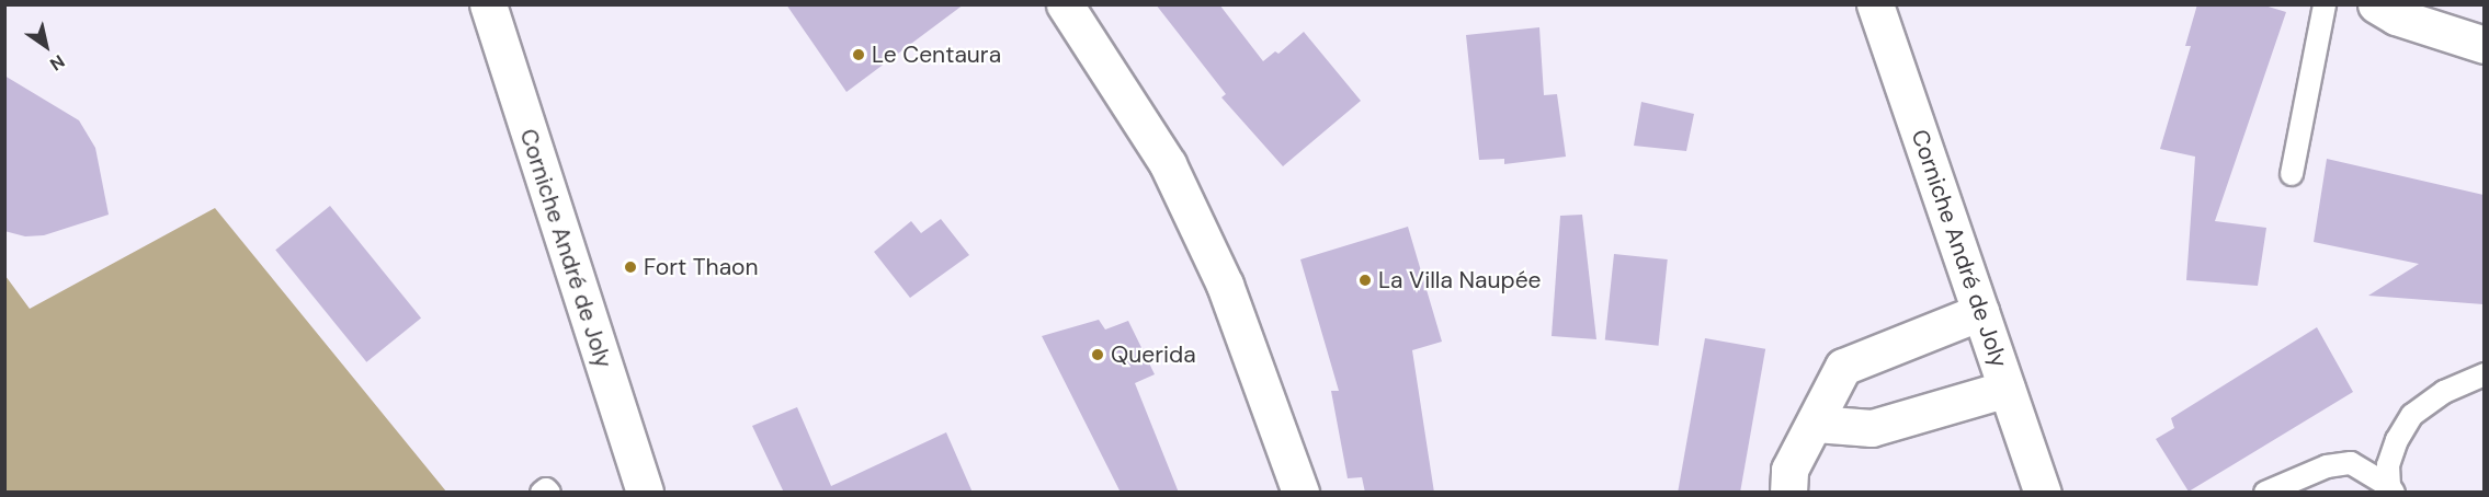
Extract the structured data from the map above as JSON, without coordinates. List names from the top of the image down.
{
  "streets": {
    "street": ["Corniche André de Joly"]
  },
  "places": [
    "Le Centaura",
    "Fort Thaon",
    "La Villa Naupée",
    "Querida"
  ],
  "north": "bottom right"
}
